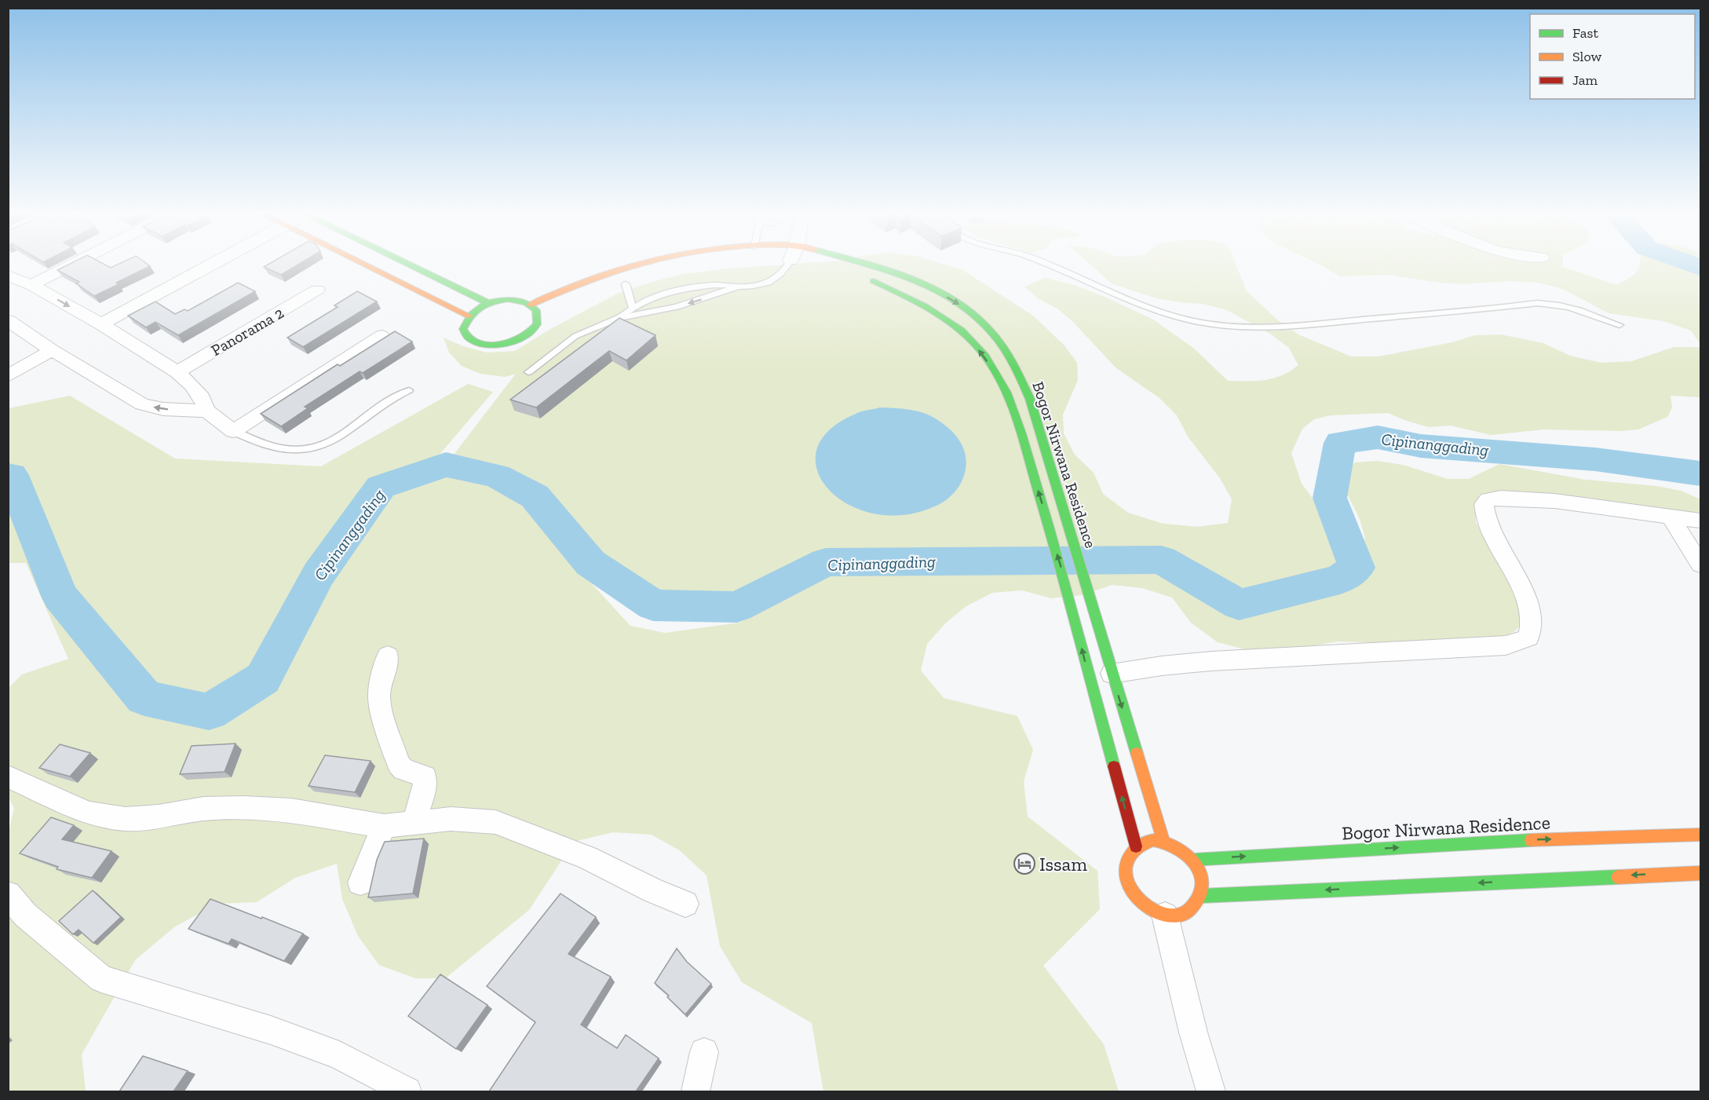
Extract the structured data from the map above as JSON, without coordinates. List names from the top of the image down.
{
  "streets": {
    "street": ["Panorama 2", "Bogor Nirwana Residence"]
  },
  "water": ["Cipinanggading"],
  "places": {
    "hotel": ["Issam"]
  },
  "legend": ["Fast", "Slow", "Jam"]
}
